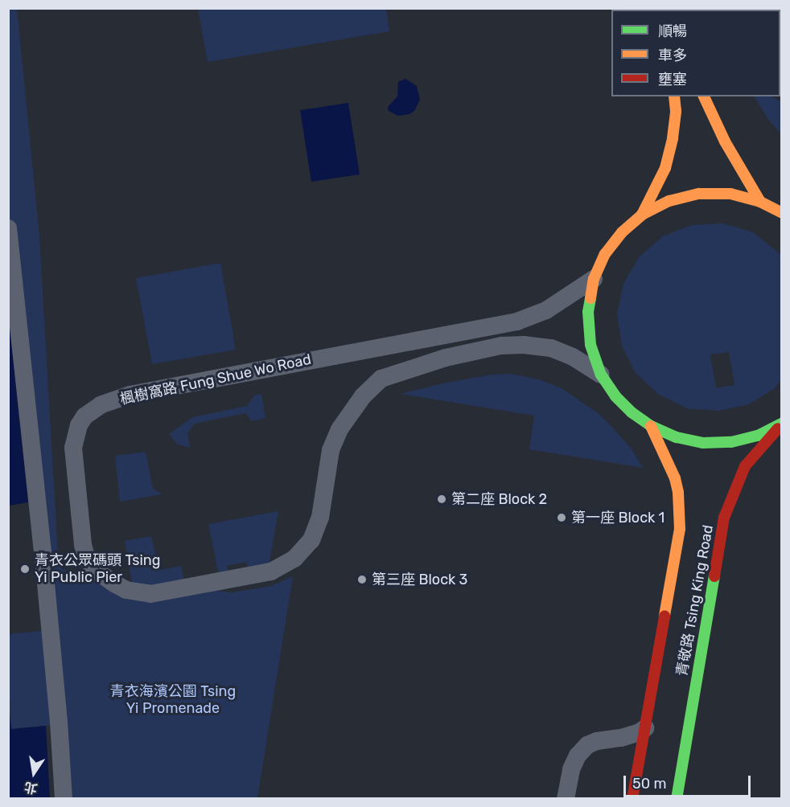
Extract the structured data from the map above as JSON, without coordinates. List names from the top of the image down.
{
  "streets": {
    "main road": ["青敬路 Tsing King Road"],
    "street": ["楓樹窩路 Fung Shue Wo Road"]
  },
  "parks": ["青衣海濱公園 Tsing Yi Promenade"],
  "places": [
    "第二座 Block 2",
    "第一座 Block 1",
    "青衣公眾碼頭 Tsing Yi Public Pier",
    "第三座 Block 3"
  ],
  "legend": ["順暢", "車多", "壅塞"],
  "scale_bar": "50 m",
  "north": "bottom"
}
